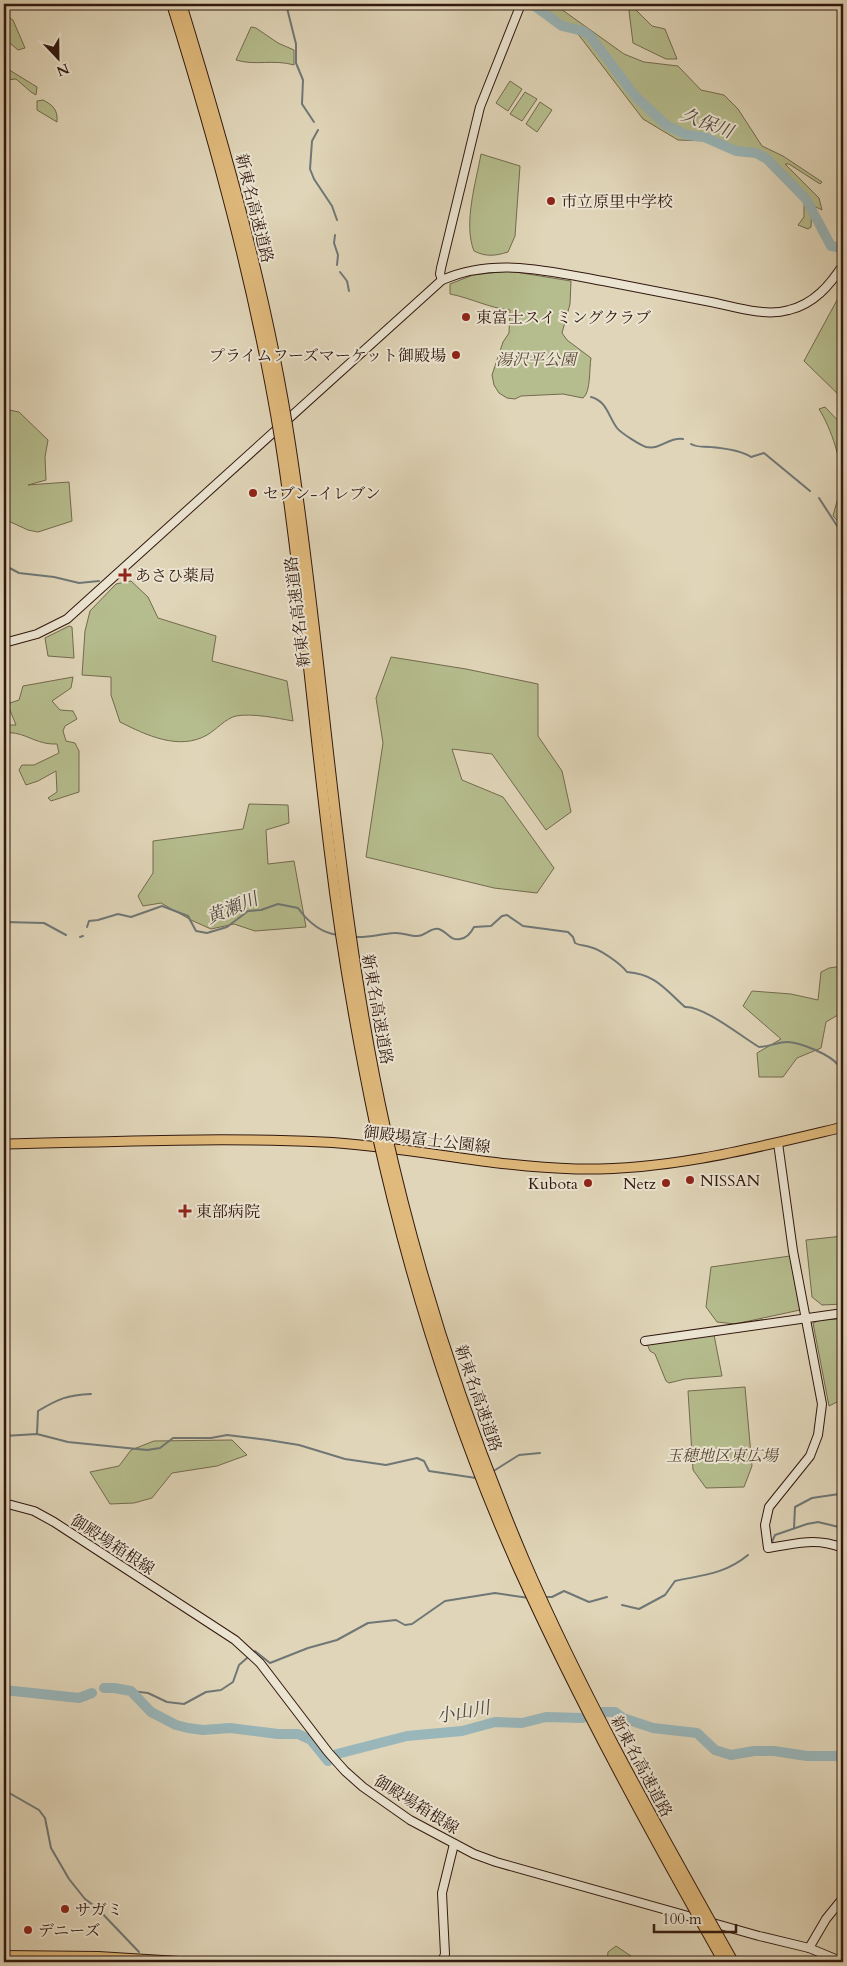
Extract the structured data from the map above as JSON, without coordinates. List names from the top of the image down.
{
  "streets": {
    "highway": ["新東名高速道路"],
    "main road": ["御殿場富士公園線"],
    "street": ["御殿場箱根線"]
  },
  "water": ["久保川", "黄瀬川", "小山川"],
  "parks": ["湯沢平公園", "玉穂地区東広場"],
  "places": {
    "other": [
      "市立原里中学校",
      "東富士スイミングクラブ",
      "プライムフーズマーケット御殿場",
      "セブン-イレブン",
      "NISSAN",
      "Kubota",
      "Netz",
      "サガミ",
      "デニーズ"
    ],
    "health": ["あさひ薬局", "東部病院"]
  },
  "scale_bar": "100 m",
  "north": "bottom"
}
